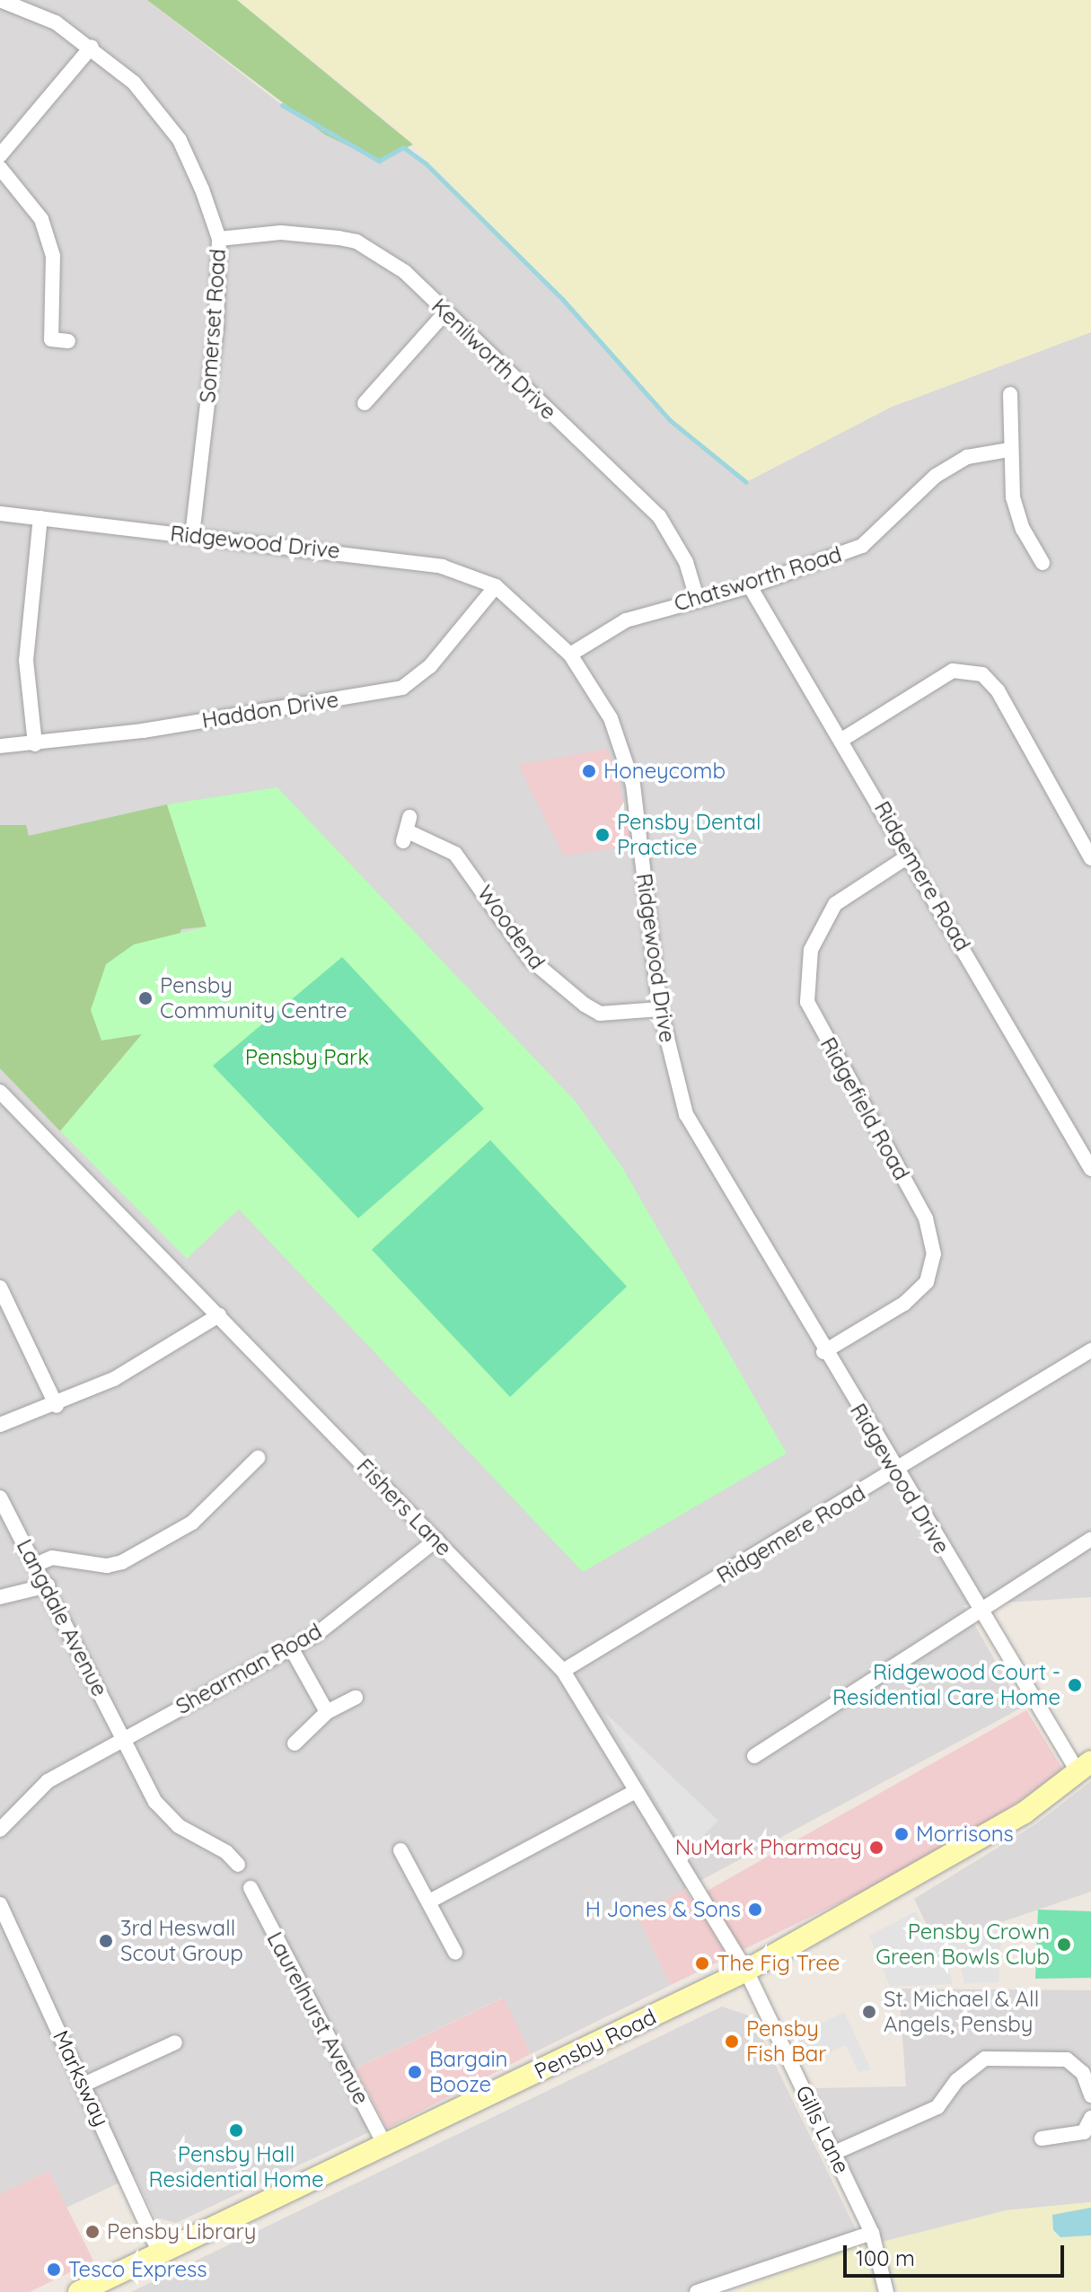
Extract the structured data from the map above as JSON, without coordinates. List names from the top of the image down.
{
  "streets": {
    "main road": ["Pensby Road"],
    "street": [
      "Somerset Road",
      "Kenilworth Drive",
      "Ridgewood Drive",
      "Chatsworth Road",
      "Haddon Drive",
      "Ridgemere Road",
      "Woodend",
      "Ridgefield Road",
      "Fishers Lane",
      "Langdale Avenue",
      "Shearman Road",
      "Laurelhurst Avenue",
      "Marksway",
      "Gills Lane"
    ]
  },
  "crossings": [
    ["Somerset Road", "Kenilworth Drive"],
    ["Somerset Road", "Ridgewood Drive"],
    ["Kenilworth Drive", "Chatsworth Road"],
    ["Ridgewood Drive", "Chatsworth Road"],
    ["Ridgewood Drive", "Haddon Drive"],
    ["Ridgewood Drive", "Ridgemere Road"],
    ["Ridgewood Drive", "Woodend"],
    ["Ridgewood Drive", "Ridgefield Road"],
    ["Ridgewood Drive", "Pensby Road"],
    ["Chatsworth Road", "Ridgemere Road"],
    ["Ridgemere Road", "Ridgefield Road"],
    ["Ridgemere Road", "Fishers Lane"],
    ["Fishers Lane", "Shearman Road"],
    ["Fishers Lane", "Pensby Road"],
    ["Fishers Lane", "Gills Lane"],
    ["Langdale Avenue", "Shearman Road"],
    ["Laurelhurst Avenue", "Pensby Road"],
    ["Pensby Road", "Marksway"],
    ["Pensby Road", "Gills Lane"]
  ],
  "parks": ["Pensby Park"],
  "places": [
    "Honeycomb",
    "Pensby Dental Practice",
    "Pensby Community Centre",
    "Ridgewood Court - Residential Care Home",
    "Morrisons",
    "NuMark Pharmacy",
    "H Jones & Sons",
    "3rd Heswall Scout Group",
    "Pensby Crown Green Bowls Club",
    "The Fig Tree",
    "St. Michael & All Angels, Pensby",
    "Pensby Fish Bar",
    "Bargain Booze",
    "Pensby Hall Residential Home",
    "Pensby Library",
    "Tesco Express"
  ],
  "scale_bar": "100 m"
}
